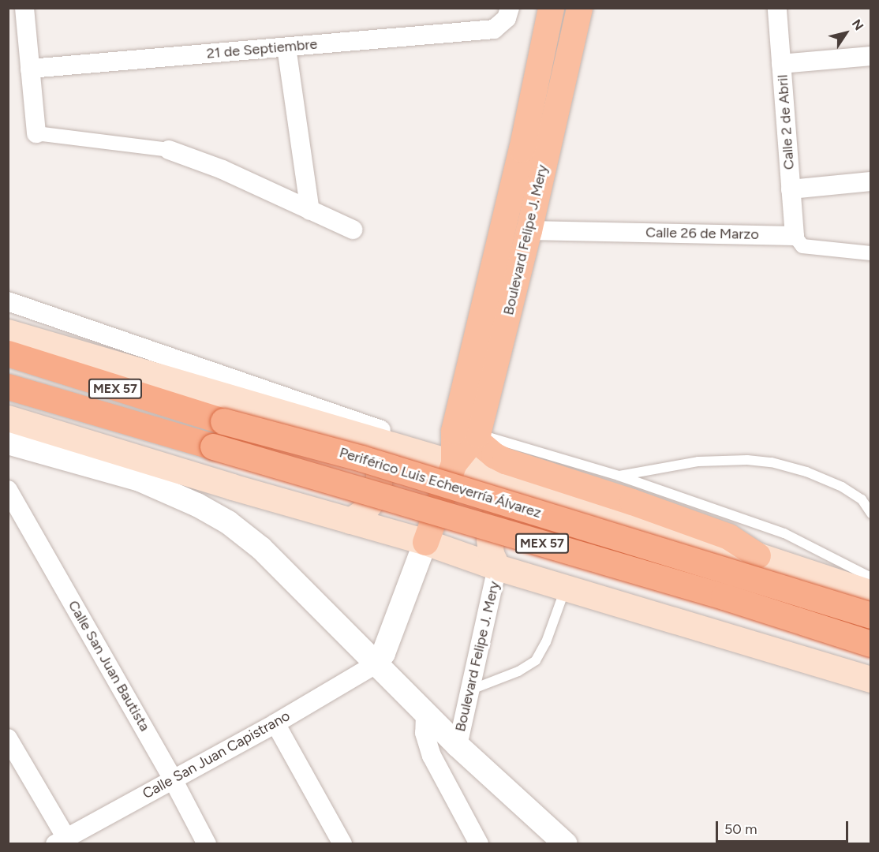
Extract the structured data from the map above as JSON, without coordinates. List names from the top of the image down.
{
  "streets": {
    "highway": ["MEX 57", "Periférico Luis Echeverría Álvarez"],
    "main road": ["Boulevard Felipe J. Mery"],
    "street": [
      "21 de Septiembre",
      "Calle 2 de Abril",
      "Calle 26 de Marzo",
      "Calle San Juan Bautista",
      "Calle San Juan Capistrano"
    ]
  },
  "crossings": [
    ["Calle 2 de Abril", "Calle 26 de Marzo"],
    ["Calle 26 de Marzo", "Boulevard Felipe J. Mery"],
    ["Boulevard Felipe J. Mery", "Periférico Luis Echeverría Álvarez"],
    ["Boulevard Felipe J. Mery", "Calle San Juan Capistrano"],
    ["Calle San Juan Bautista", "Calle San Juan Capistrano"]
  ],
  "scale_bar": "50 m",
  "north": "top right"
}
